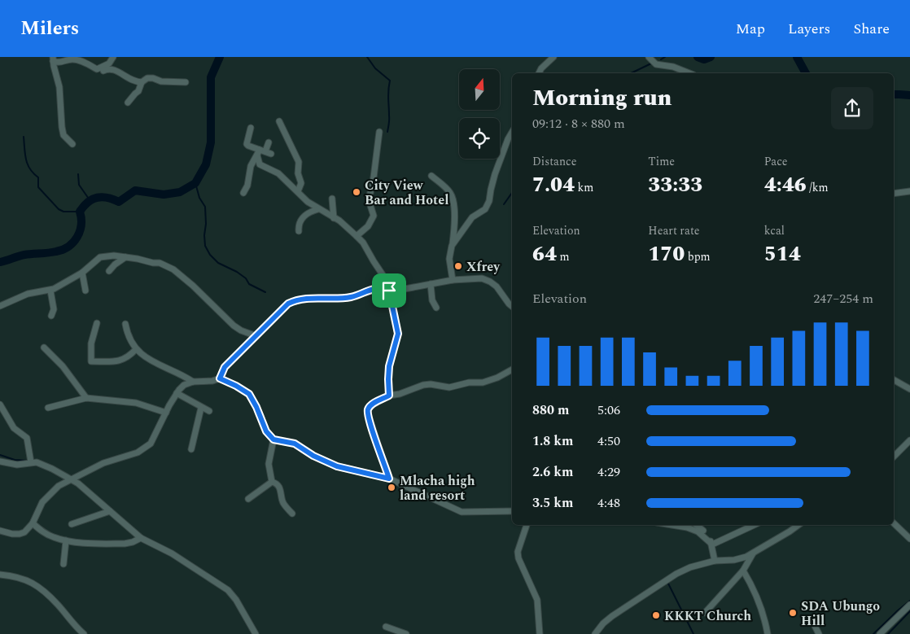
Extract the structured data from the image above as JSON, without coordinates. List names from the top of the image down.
{
  "places": [
    "City View Bar and Hotel",
    "Xfrey",
    "Mlacha high land resort",
    "SDA Ubungo Hill",
    "KKKT Church"
  ],
  "north": "top",
  "page": {
    "header": "Milers",
    "nav": ["Map", "Layers", "Share"],
    "heading": ["Morning run", "09:12 · 8 × 880 m"],
    "stats": [
      ["Distance", "7.04 km"],
      ["Time", "33:33"],
      ["Pace", "4:46 /km"],
      ["Elevation", "64 m"],
      ["Heart rate", "170 bpm"],
      ["kcal", "514"]
    ],
    "chart": ["Elevation", "247–254 m"],
    "list": [
      {
        "name": "880 m",
        "note": "5:06"
      },
      {
        "name": "1.8 km",
        "note": "4:50"
      },
      {
        "name": "2.6 km",
        "note": "4:29"
      },
      {
        "name": "3.5 km",
        "note": "4:48"
      }
    ]
  }
}
